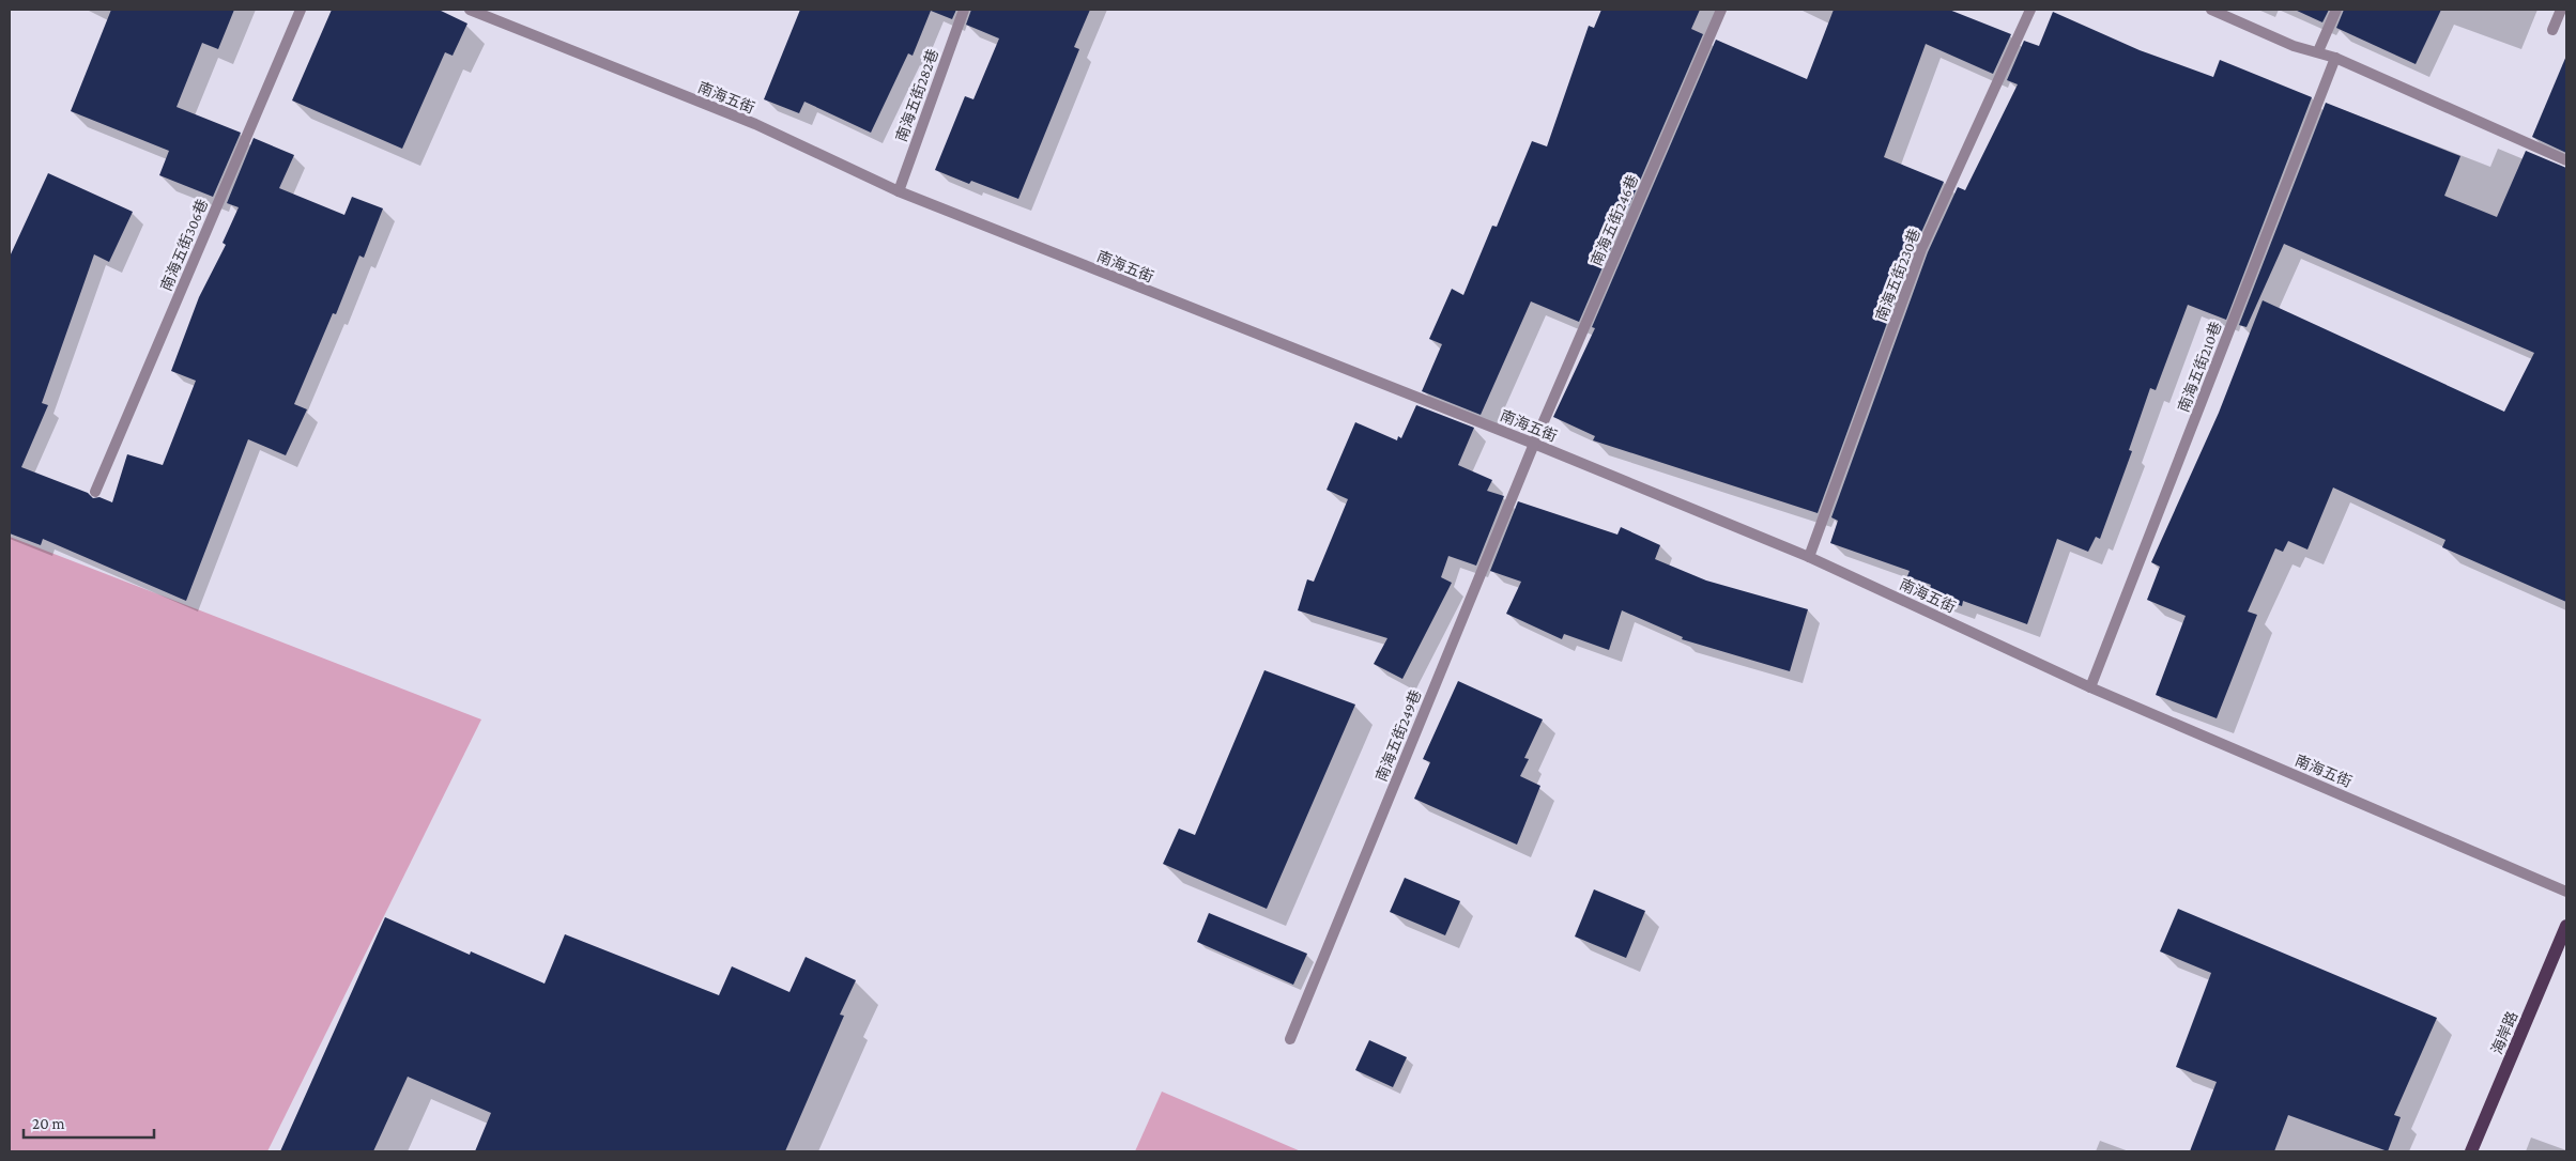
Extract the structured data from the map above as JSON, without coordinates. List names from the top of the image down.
{
  "streets": {
    "main road": ["海岸路"],
    "street": [
      "南海五街282巷",
      "南海五街",
      "南海五街246巷",
      "南海五街306巷",
      "南海五街230巷",
      "南海五街210巷",
      "南海五街249巷"
    ]
  },
  "crossings": [
    ["南海五街282巷", "南海五街"],
    ["南海五街", "南海五街246巷"],
    ["南海五街", "南海五街230巷"],
    ["南海五街", "南海五街210巷"],
    ["南海五街", "南海五街249巷"],
    ["南海五街246巷", "南海五街249巷"]
  ],
  "scale_bar": "20 m"
}
